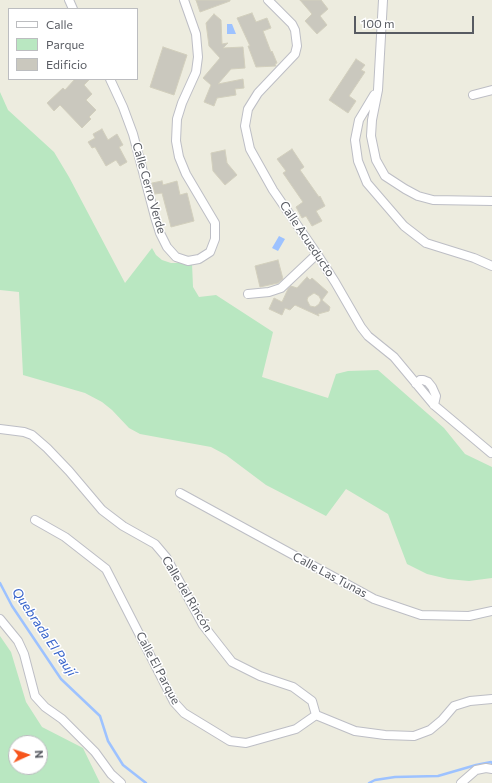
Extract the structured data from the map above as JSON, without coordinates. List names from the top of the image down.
{
  "streets": {
    "street": [
      "Calle Cerro Verde",
      "Calle Acueducto",
      "Calle Las Tunas",
      "Calle del Rincón",
      "Calle El Parque"
    ]
  },
  "crossings": [
    ["Calle del Rincón", "Calle El Parque"]
  ],
  "water": ["Quebrada El Paují"],
  "legend": ["Calle", "Parque", "Edificio"],
  "scale_bar": "100 m",
  "north": "right"
}
